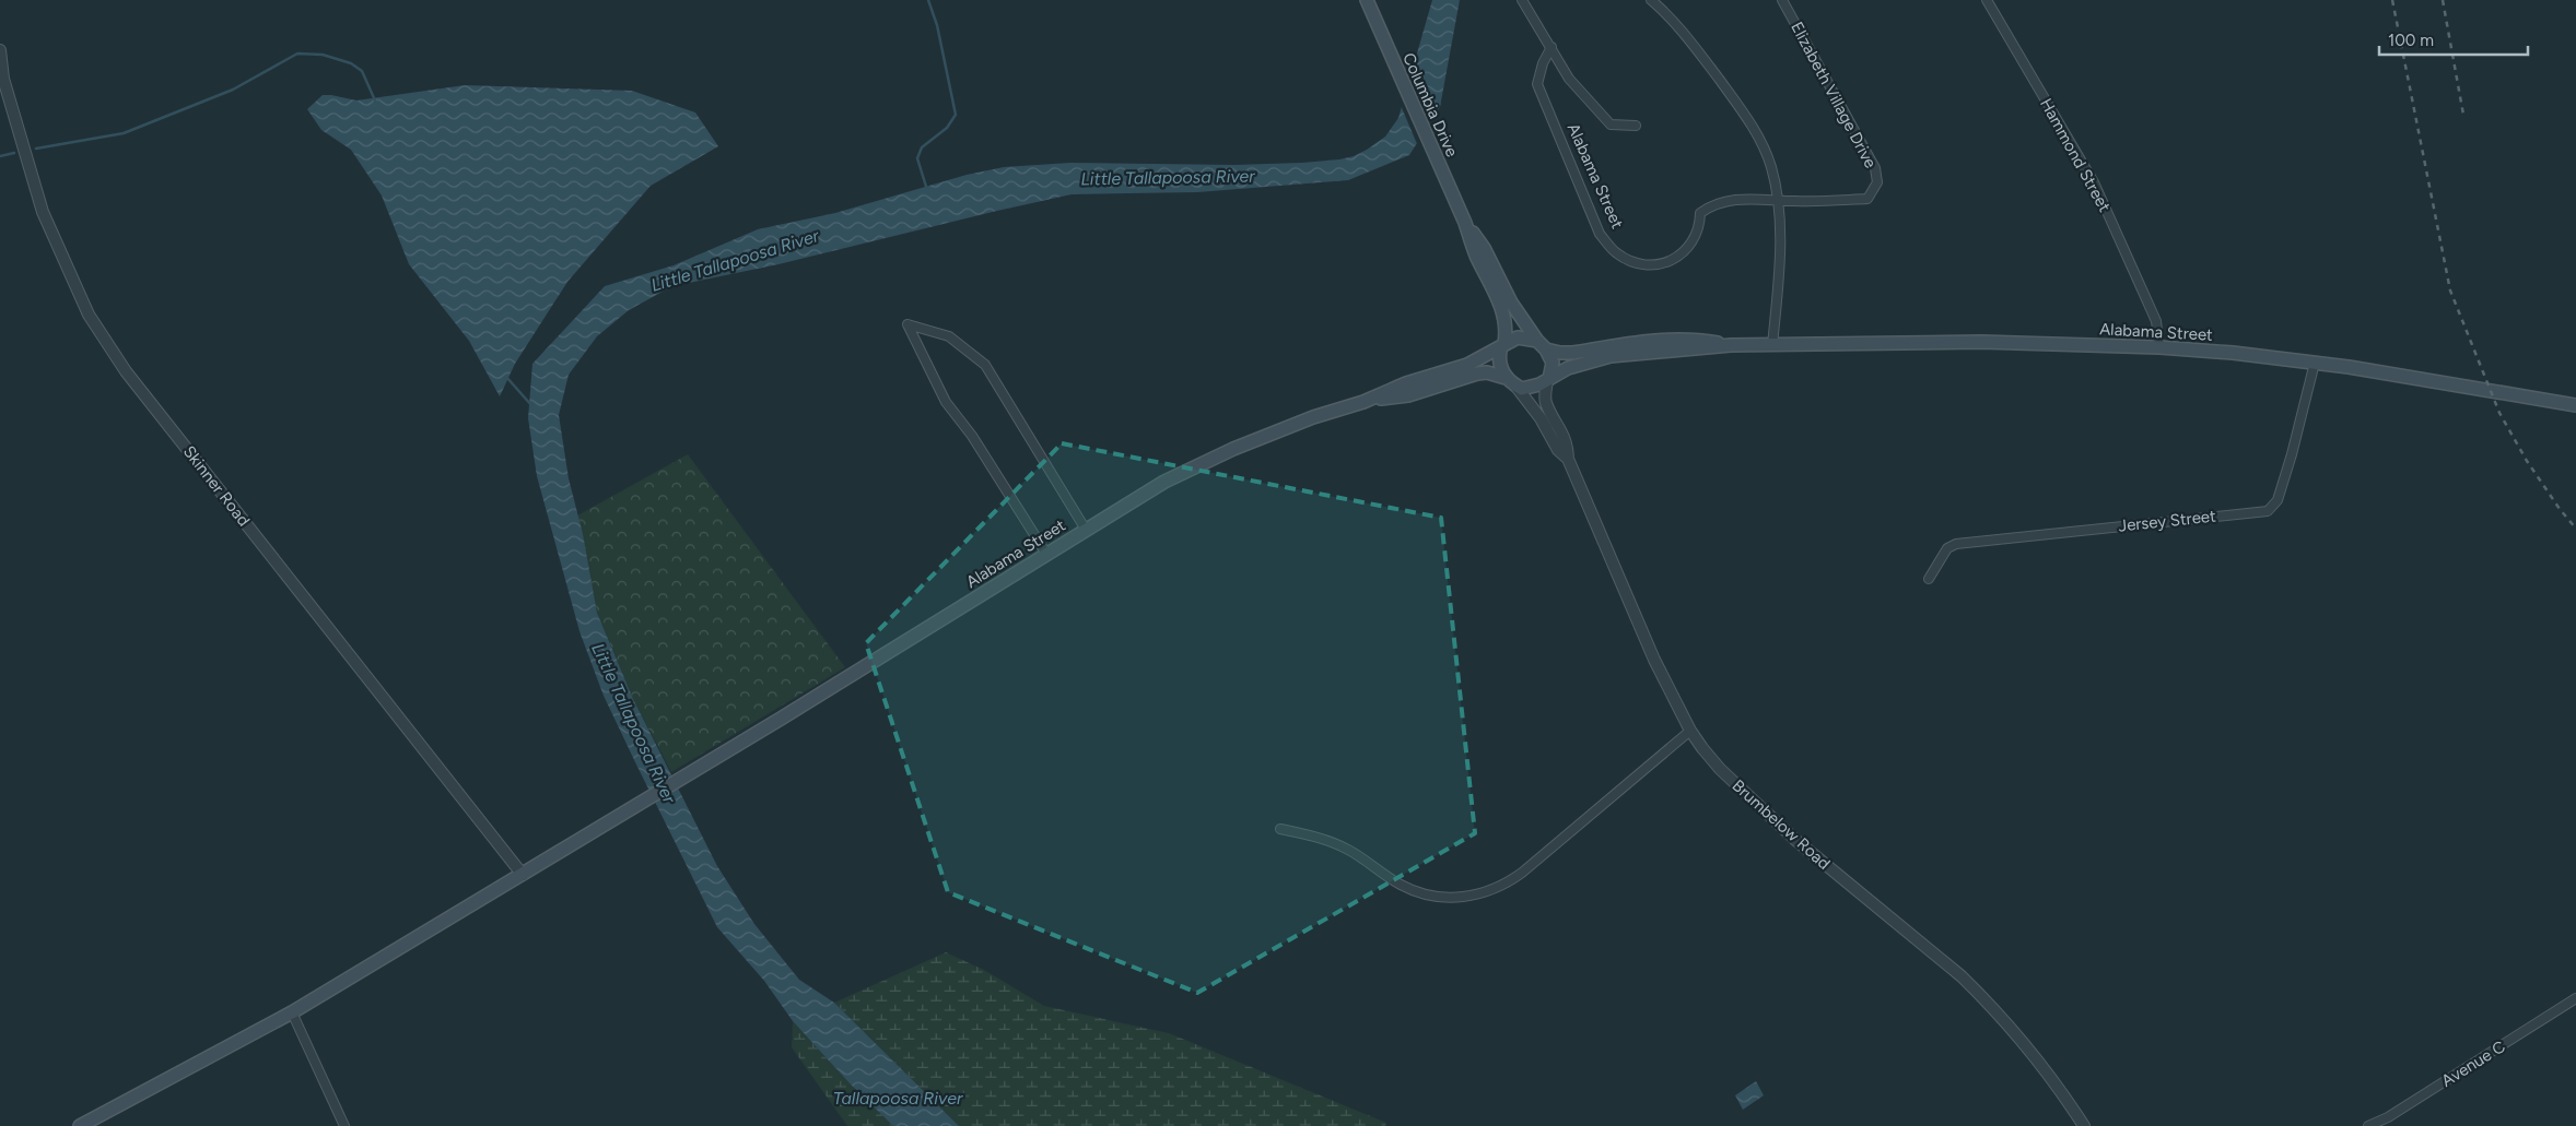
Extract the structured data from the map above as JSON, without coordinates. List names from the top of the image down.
{
  "streets": {
    "main road": ["Columbia Drive", "Alabama Street"],
    "street": [
      "Elizabeth Village Drive",
      "Hammond Street",
      "Skinner Road",
      "Jersey Street",
      "Brumbelow Road",
      "Avenue C"
    ]
  },
  "crossings": [
    ["Elizabeth Village Drive", "Alabama Street"],
    ["Columbia Drive", "Alabama Street"],
    ["Columbia Drive", "Brumbelow Road"],
    ["Hammond Street", "Alabama Street"],
    ["Alabama Street", "Skinner Road"],
    ["Alabama Street", "Jersey Street"],
    ["Alabama Street", "Brumbelow Road"]
  ],
  "water": ["Little Tallapoosa River", "Tallapoosa River"],
  "scale_bar": "100 m"
}
